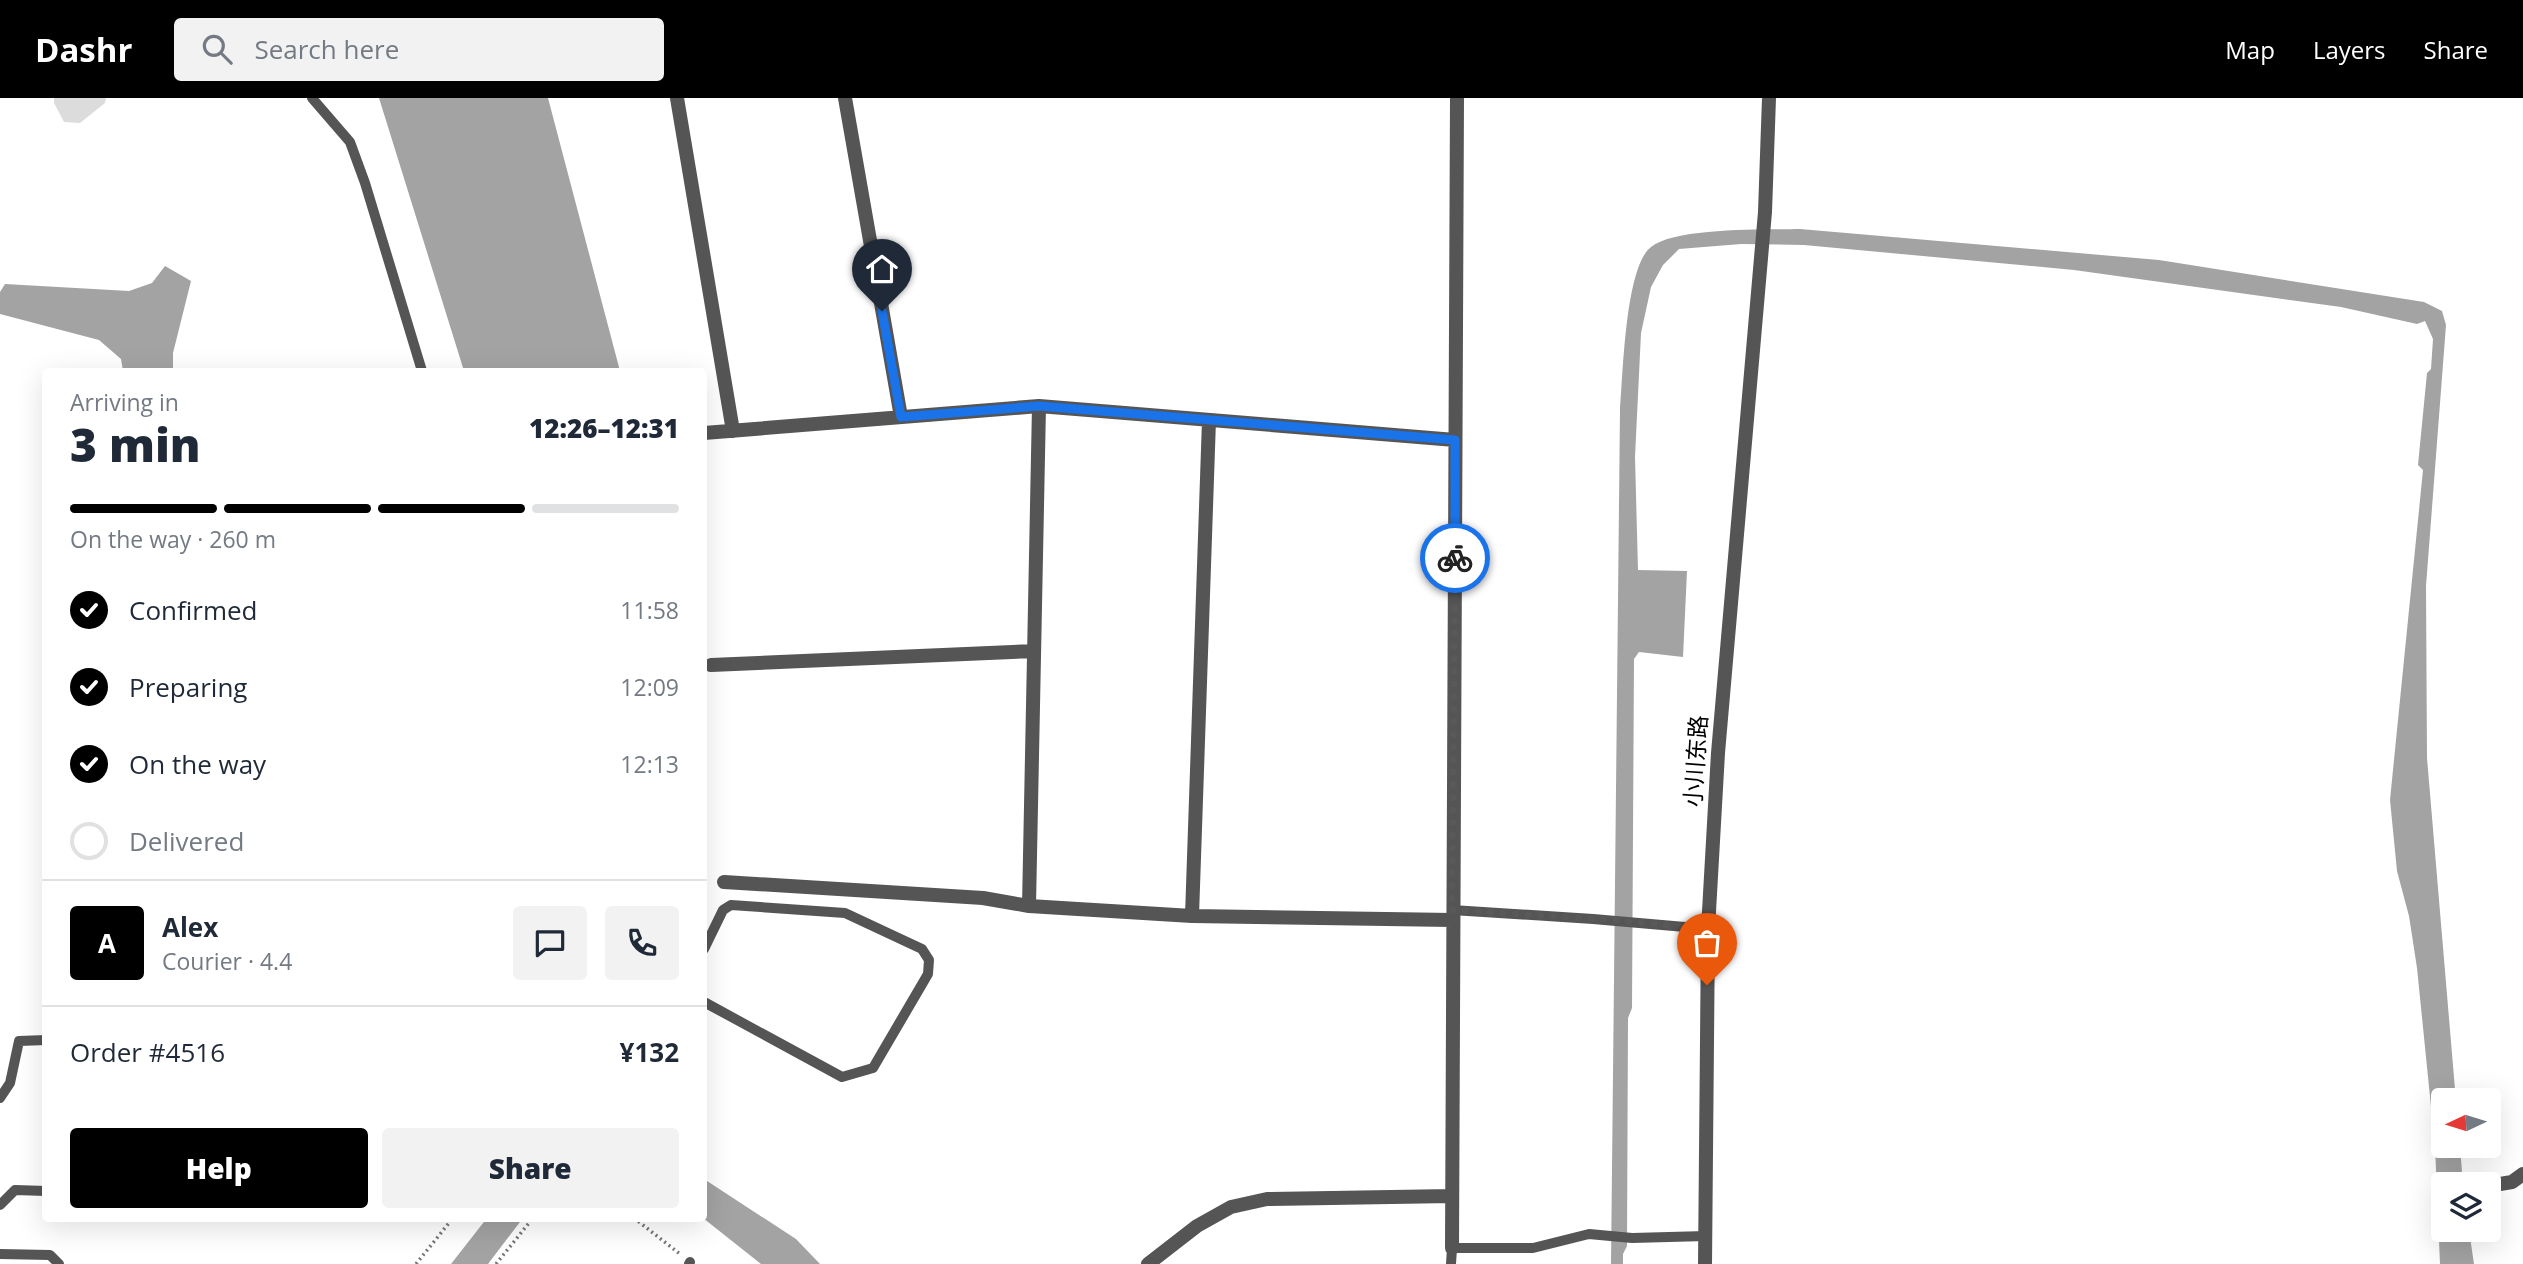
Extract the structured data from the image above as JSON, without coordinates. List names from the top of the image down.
{
  "streets": {
    "street": ["小川东路"]
  },
  "north": "left",
  "page": {
    "header": "Dashr",
    "search": "Search here",
    "nav": ["Map", "Layers", "Share"],
    "heading": ["3 min", "Arriving in", "12:26–12:31"],
    "panel": [
      "Alex",
      "Courier · 4.4",
      "Order #4516",
      "¥132"
    ],
    "bar": "On the way · 260 m",
    "list": [
      ["Confirmed", "11:58"],
      ["Preparing", "12:09"],
      ["On the way", "12:13"],
      "Delivered"
    ],
    "round": "A",
    "buttons": ["Help", "Share"]
  }
}
